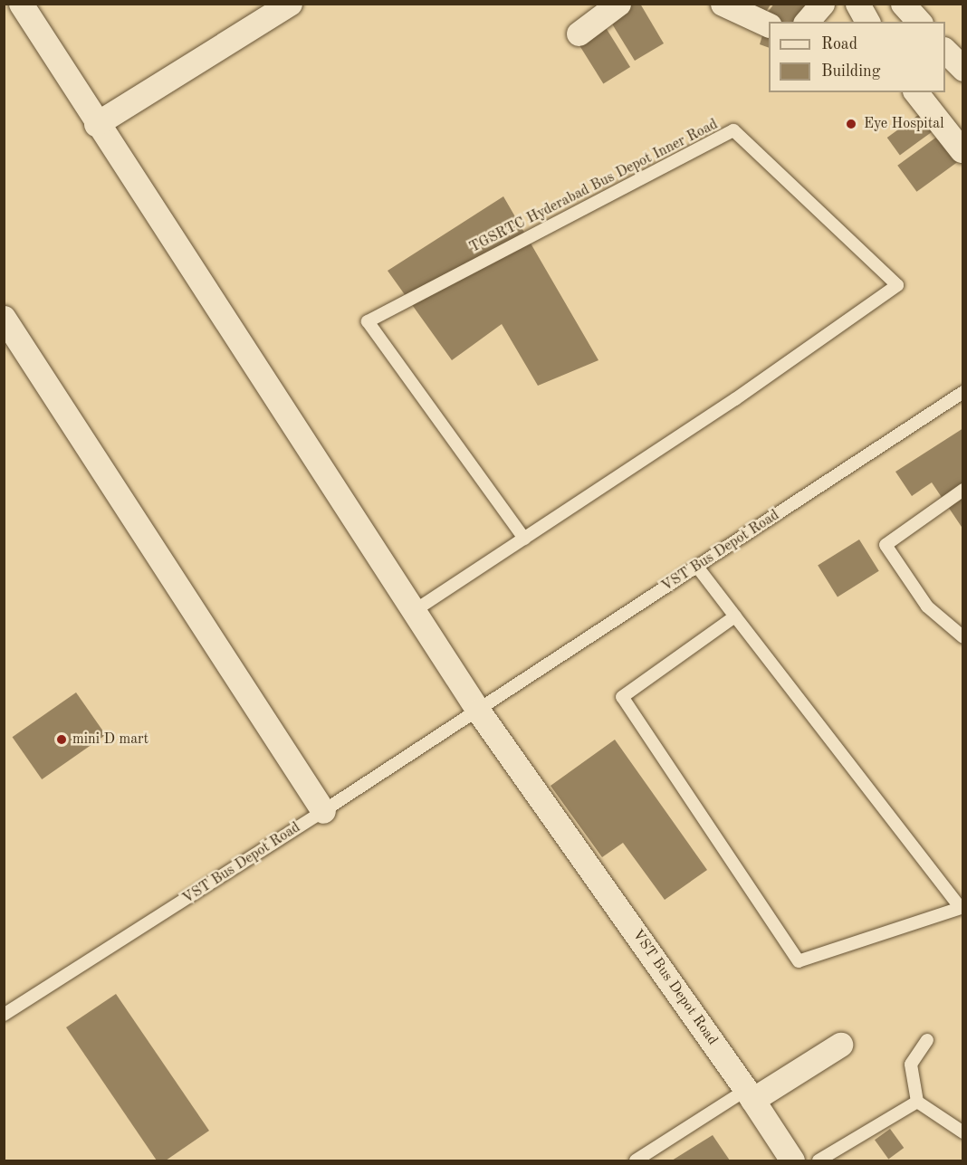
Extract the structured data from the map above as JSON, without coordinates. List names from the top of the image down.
{
  "streets": {
    "street": ["VST Bus Depot Road"],
    "lane": ["TGSRTC Hyderabad Bus Depot Inner Road"]
  },
  "places": ["Eye Hospital", "mini D mart"],
  "legend": ["Road", "Building"]
}
